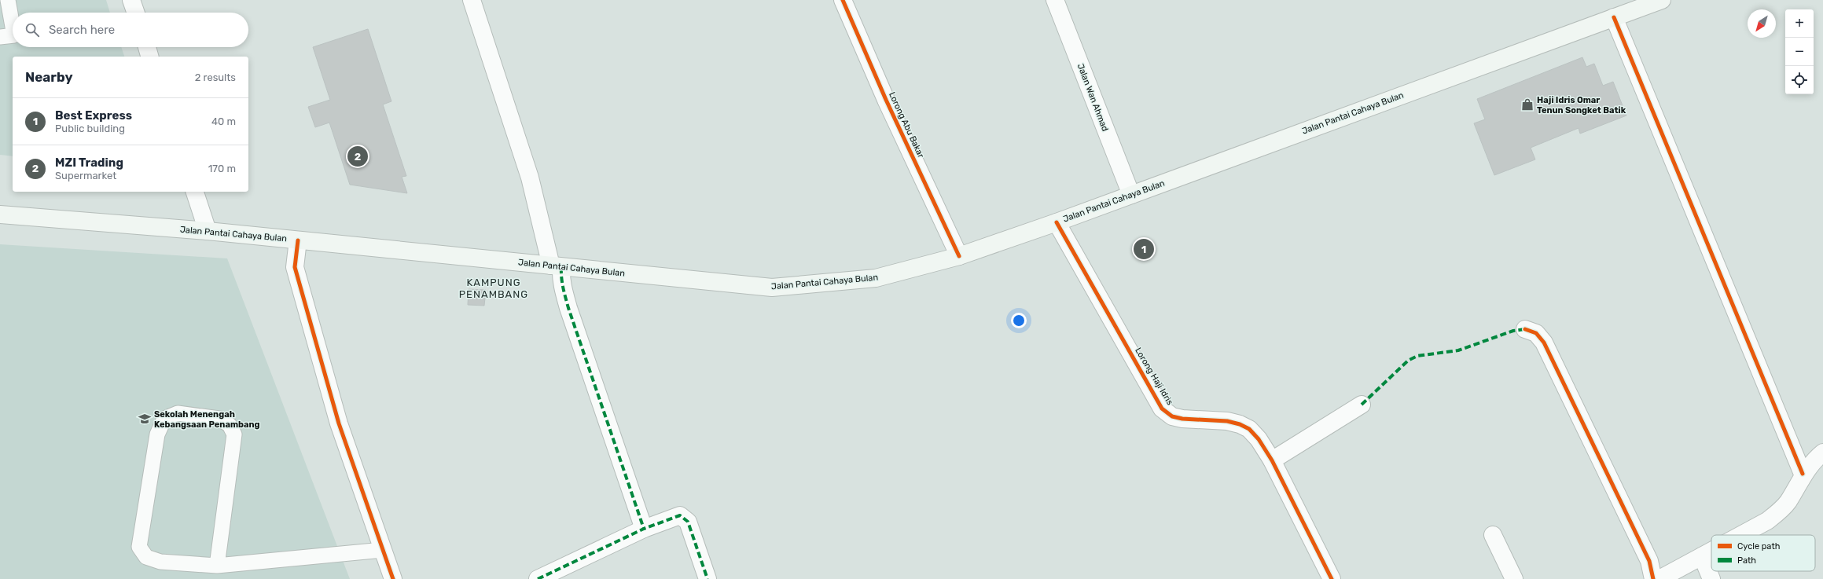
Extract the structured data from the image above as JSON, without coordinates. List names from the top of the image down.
{
  "streets": {
    "main road": ["Jalan Pantai Cahaya Bulan"],
    "street": ["Jalan Wan Ahmad", "Lorong Abu Bakar", "Lorong Haji Idris"]
  },
  "crossings": [
    ["Jalan Wan Ahmad", "Jalan Pantai Cahaya Bulan"],
    ["Jalan Pantai Cahaya Bulan", "Lorong Abu Bakar"],
    ["Jalan Pantai Cahaya Bulan", "Lorong Haji Idris"]
  ],
  "districts": ["KAMPUNG PENAMBANG"],
  "places": {
    "shop": ["Haji Idris Omar Tenun Songket Batik"],
    "school or university": ["Sekolah Menengah Kebangsaan Penambang"]
  },
  "legend": ["Cycle path", "Path"],
  "north": "bottom left",
  "page": {
    "map_buttons": ["+", "−"],
    "search": "Search here",
    "heading": ["Nearby", "2 results"],
    "list": [
      {
        "mark": "1",
        "name": "Best Express",
        "note": "Public building",
        "value": "40 m"
      },
      {
        "mark": "2",
        "name": "MZI Trading",
        "note": "Supermarket",
        "value": "170 m"
      }
    ],
    "pins": ["2", "1"]
  }
}
